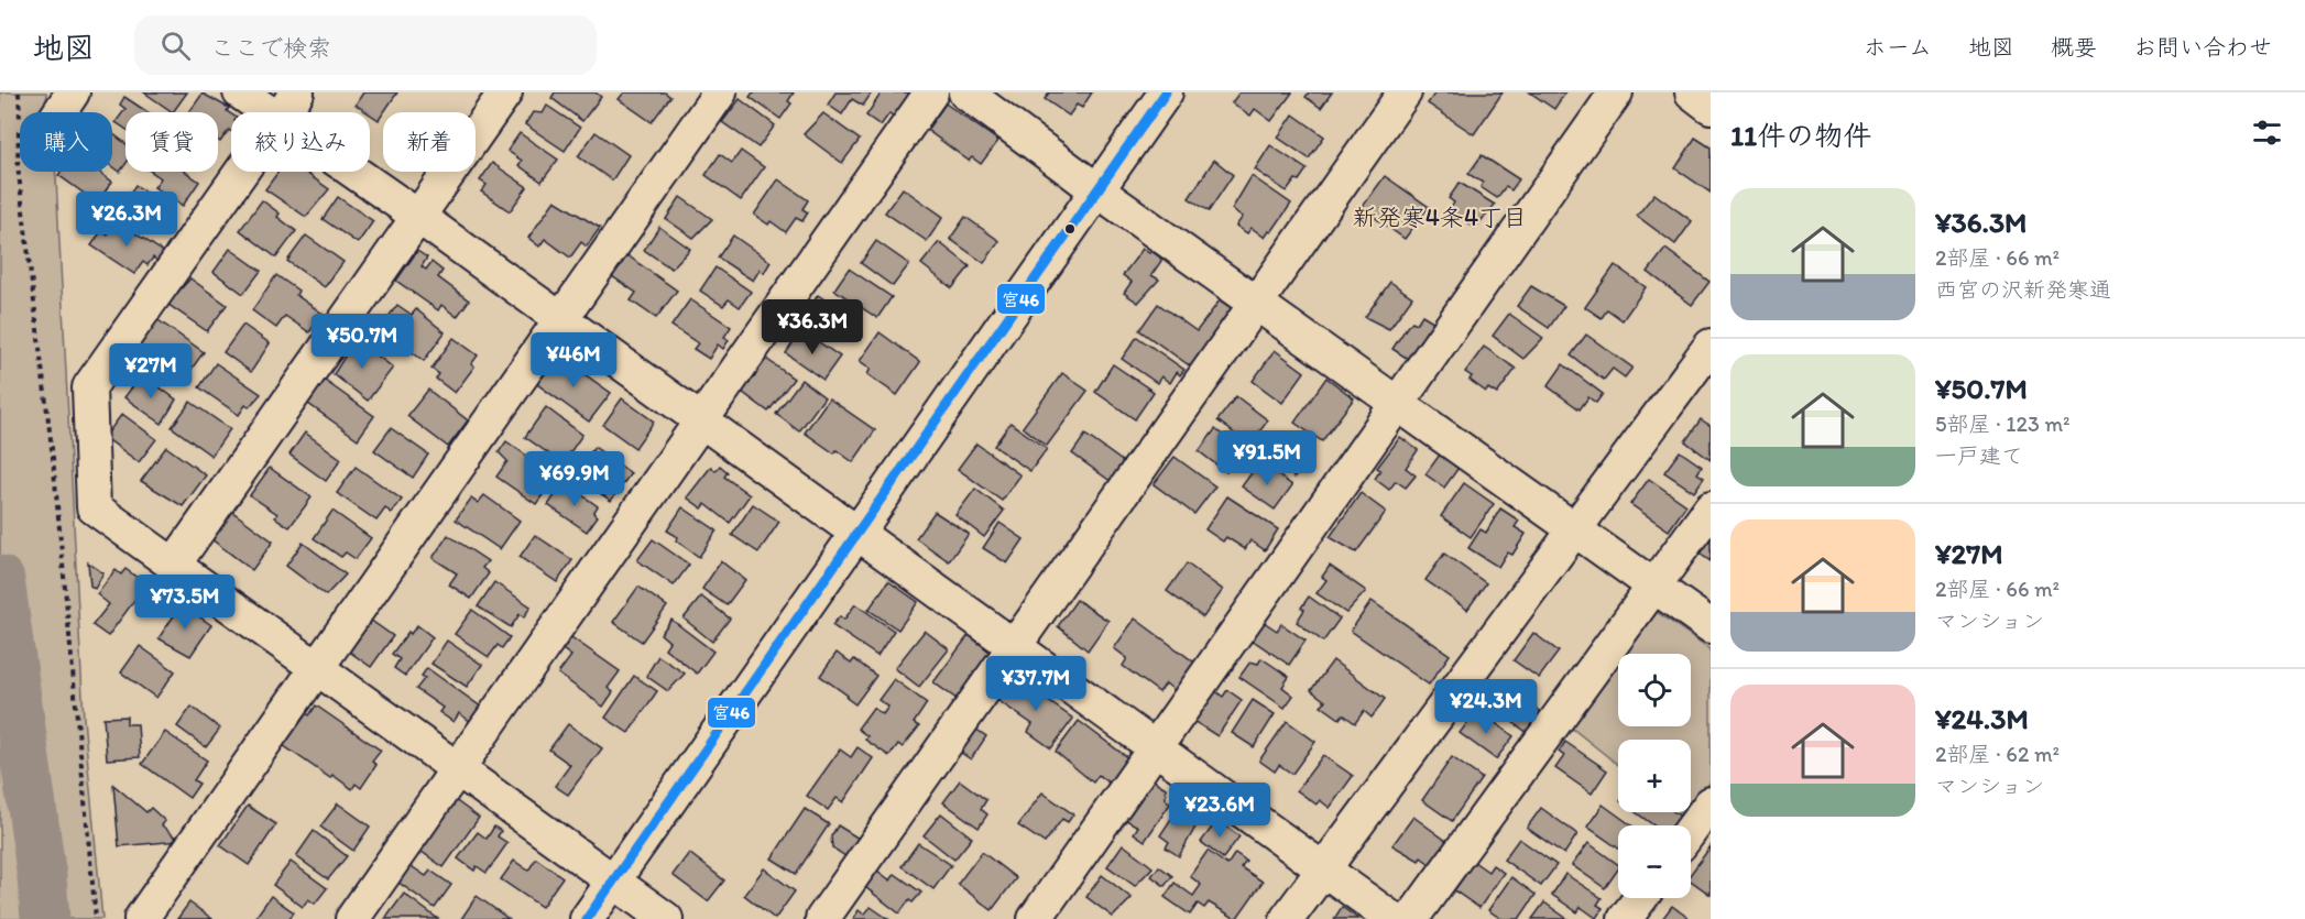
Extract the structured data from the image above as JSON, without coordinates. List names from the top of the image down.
{
  "districts": ["新発寒4条4丁目"],
  "lines": ["transit line 宮46"],
  "page": {
    "header": "地図",
    "search": "ここで検索",
    "nav": [
      "ホーム",
      "地図",
      "概要",
      "お問い合わせ"
    ],
    "heading": "11件の物件",
    "chip": [
      "購入",
      "賃貸",
      "絞り込み",
      "新着"
    ],
    "list": [
      {
        "name": "¥36.3M",
        "note": "2部屋 · 66 m² · 西宮の沢新発寒通"
      },
      {
        "name": "¥50.7M",
        "note": "5部屋 · 123 m² · 一戸建て"
      },
      {
        "name": "¥27M",
        "note": "2部屋 · 66 m² · マンション"
      },
      {
        "name": "¥24.3M",
        "note": "2部屋 · 62 m² · マンション"
      }
    ],
    "price": [
      "¥26.3M",
      "¥36.3M",
      "¥50.7M",
      "¥46M",
      "¥27M",
      "¥91.5M",
      "¥69.9M",
      "¥73.5M",
      "¥37.7M",
      "¥24.3M",
      "¥23.6M"
    ],
    "map_buttons": ["+", "−"]
  }
}
